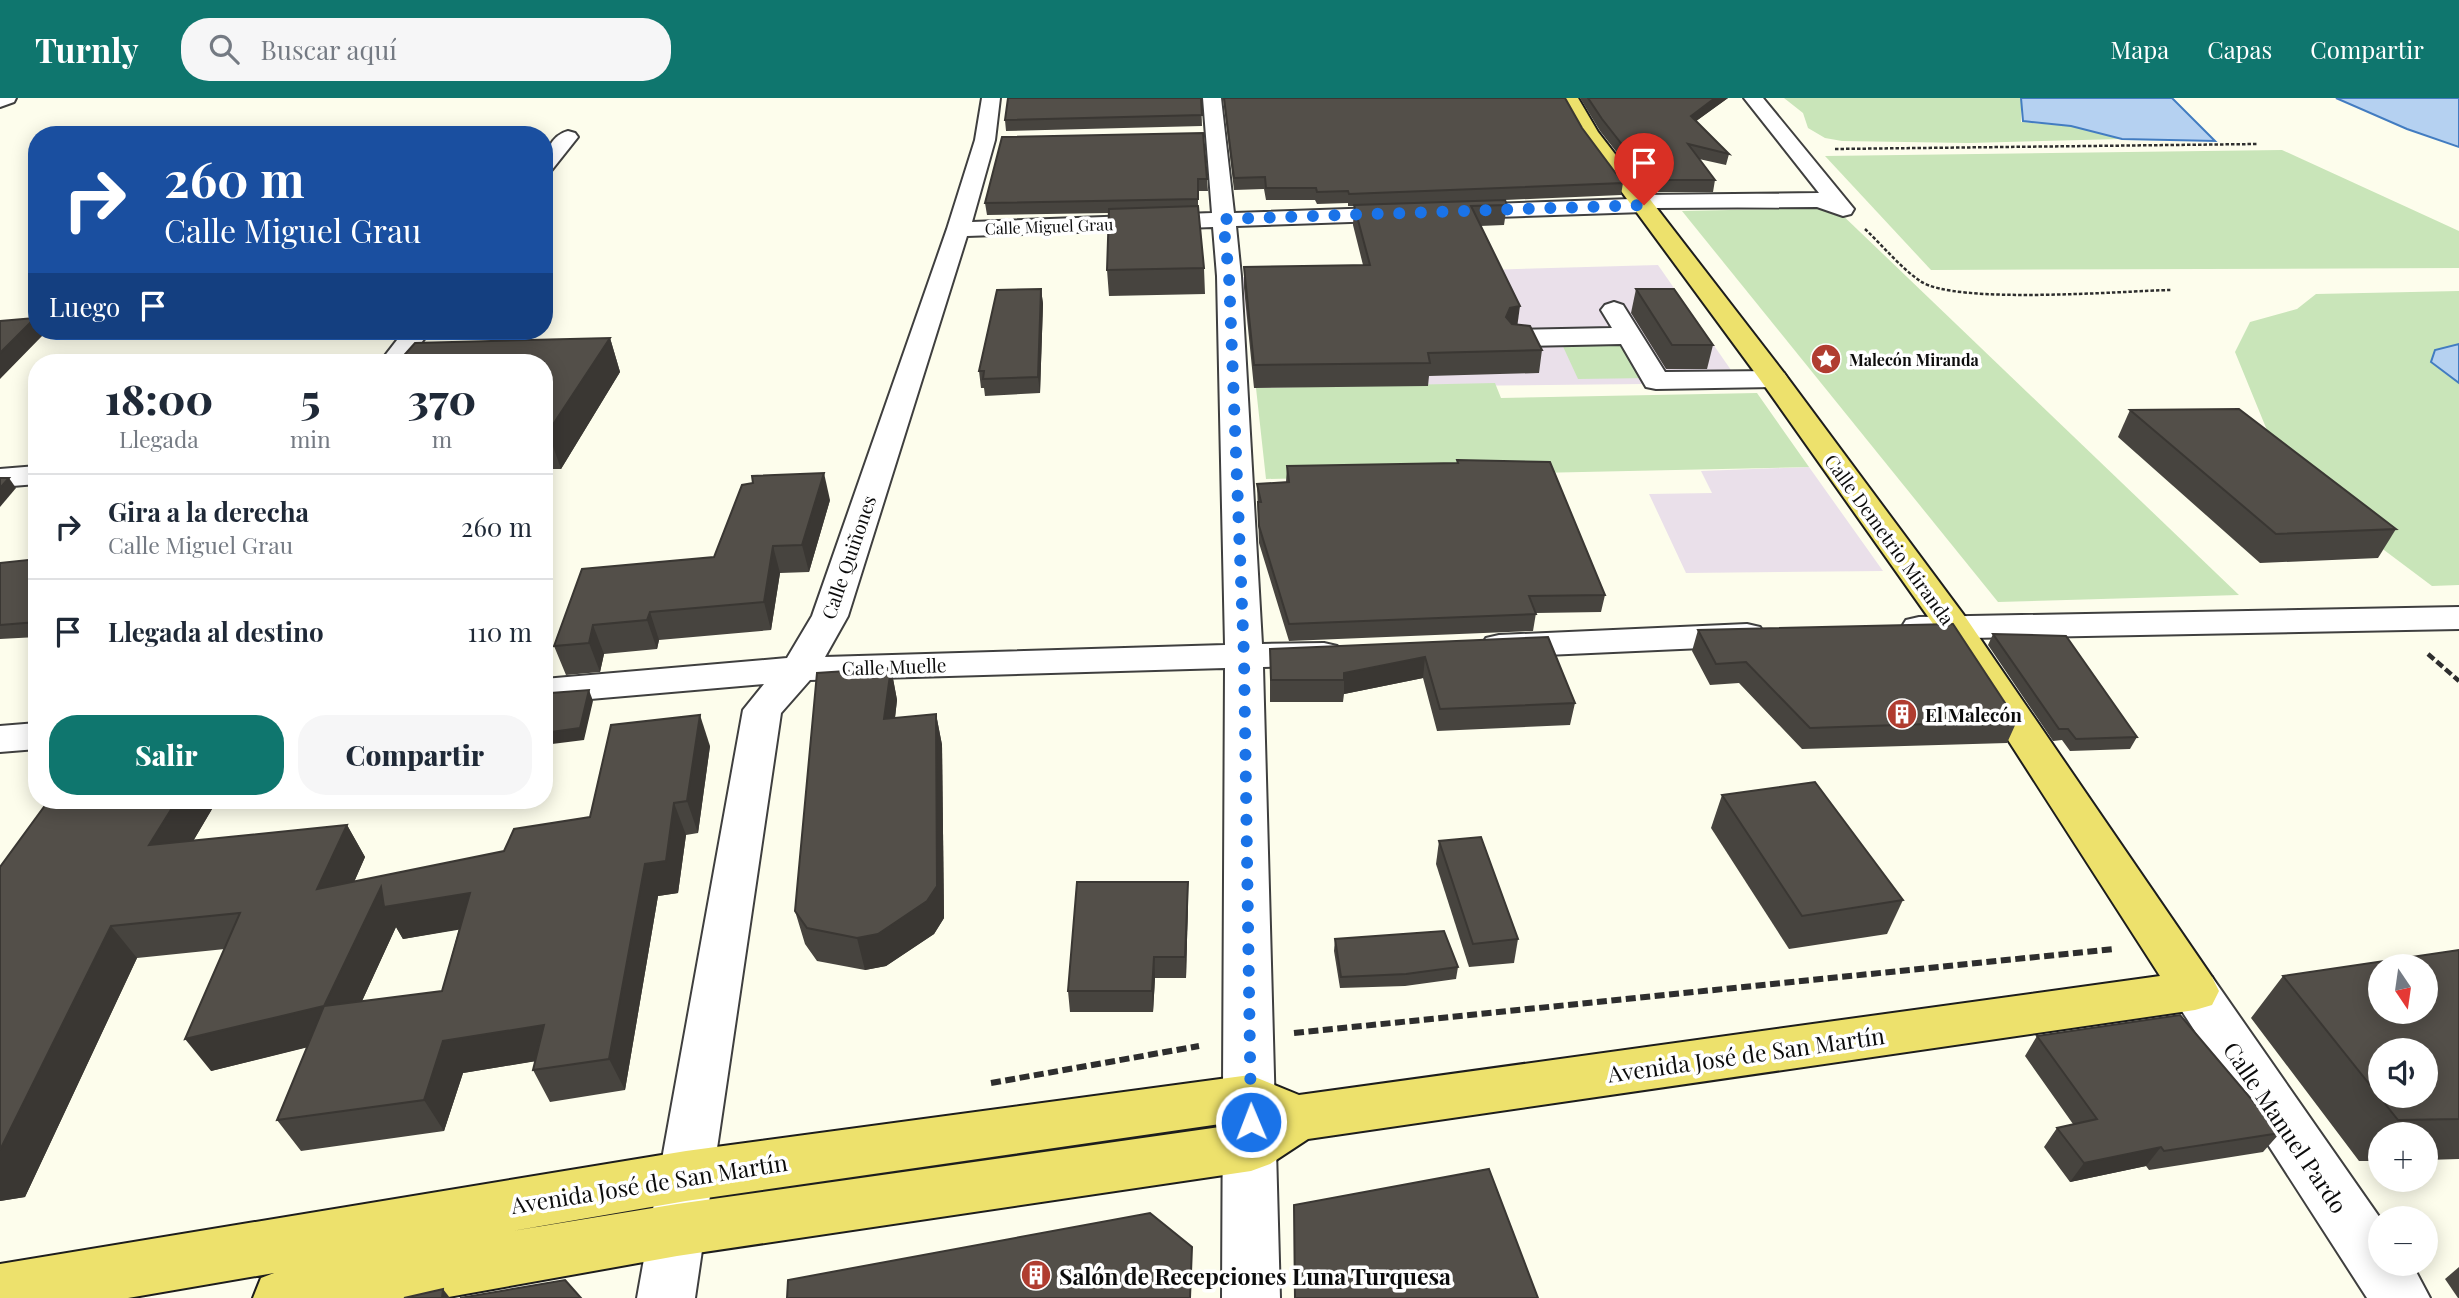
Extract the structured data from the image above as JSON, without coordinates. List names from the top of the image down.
{
  "streets": {
    "main road": ["Calle Demetrio Miranda", "Avenida José de San Martín"],
    "street": [
      "Calle Miguel Grau",
      "Calle Quiñones",
      "Calle Muelle",
      "Calle Manuel Pardo"
    ]
  },
  "crossings": [
    ["Calle Miguel Grau", "Calle Demetrio Miranda"],
    ["Calle Miguel Grau", "Calle Quiñones"],
    ["Calle Demetrio Miranda", "Avenida José de San Martín"],
    ["Calle Demetrio Miranda", "Calle Manuel Pardo"],
    ["Calle Quiñones", "Calle Muelle"],
    ["Calle Quiñones", "Avenida José de San Martín"],
    ["Avenida José de San Martín", "Calle Manuel Pardo"]
  ],
  "places": {
    "place": ["Malecón Miranda"],
    "building": ["El Malecón", "Salón de Recepciones Luna Turquesa"]
  },
  "north": "bottom",
  "page": {
    "header": "Turnly",
    "search": "Buscar aquí",
    "nav": ["Mapa", "Capas", "Compartir"],
    "turn": ["260 m", "Calle Miguel Grau"],
    "then": "Luego",
    "eta": [
      "18:00",
      "Llegada",
      "5",
      "min",
      "370",
      "m"
    ],
    "list": [
      {
        "name": "Gira a la derecha",
        "note": "Calle Miguel Grau",
        "value": "260 m"
      },
      {
        "name": "Llegada al destino",
        "value": "110 m"
      }
    ],
    "buttons": ["Salir", "Compartir"],
    "map_buttons": ["+", "−"]
  }
}
